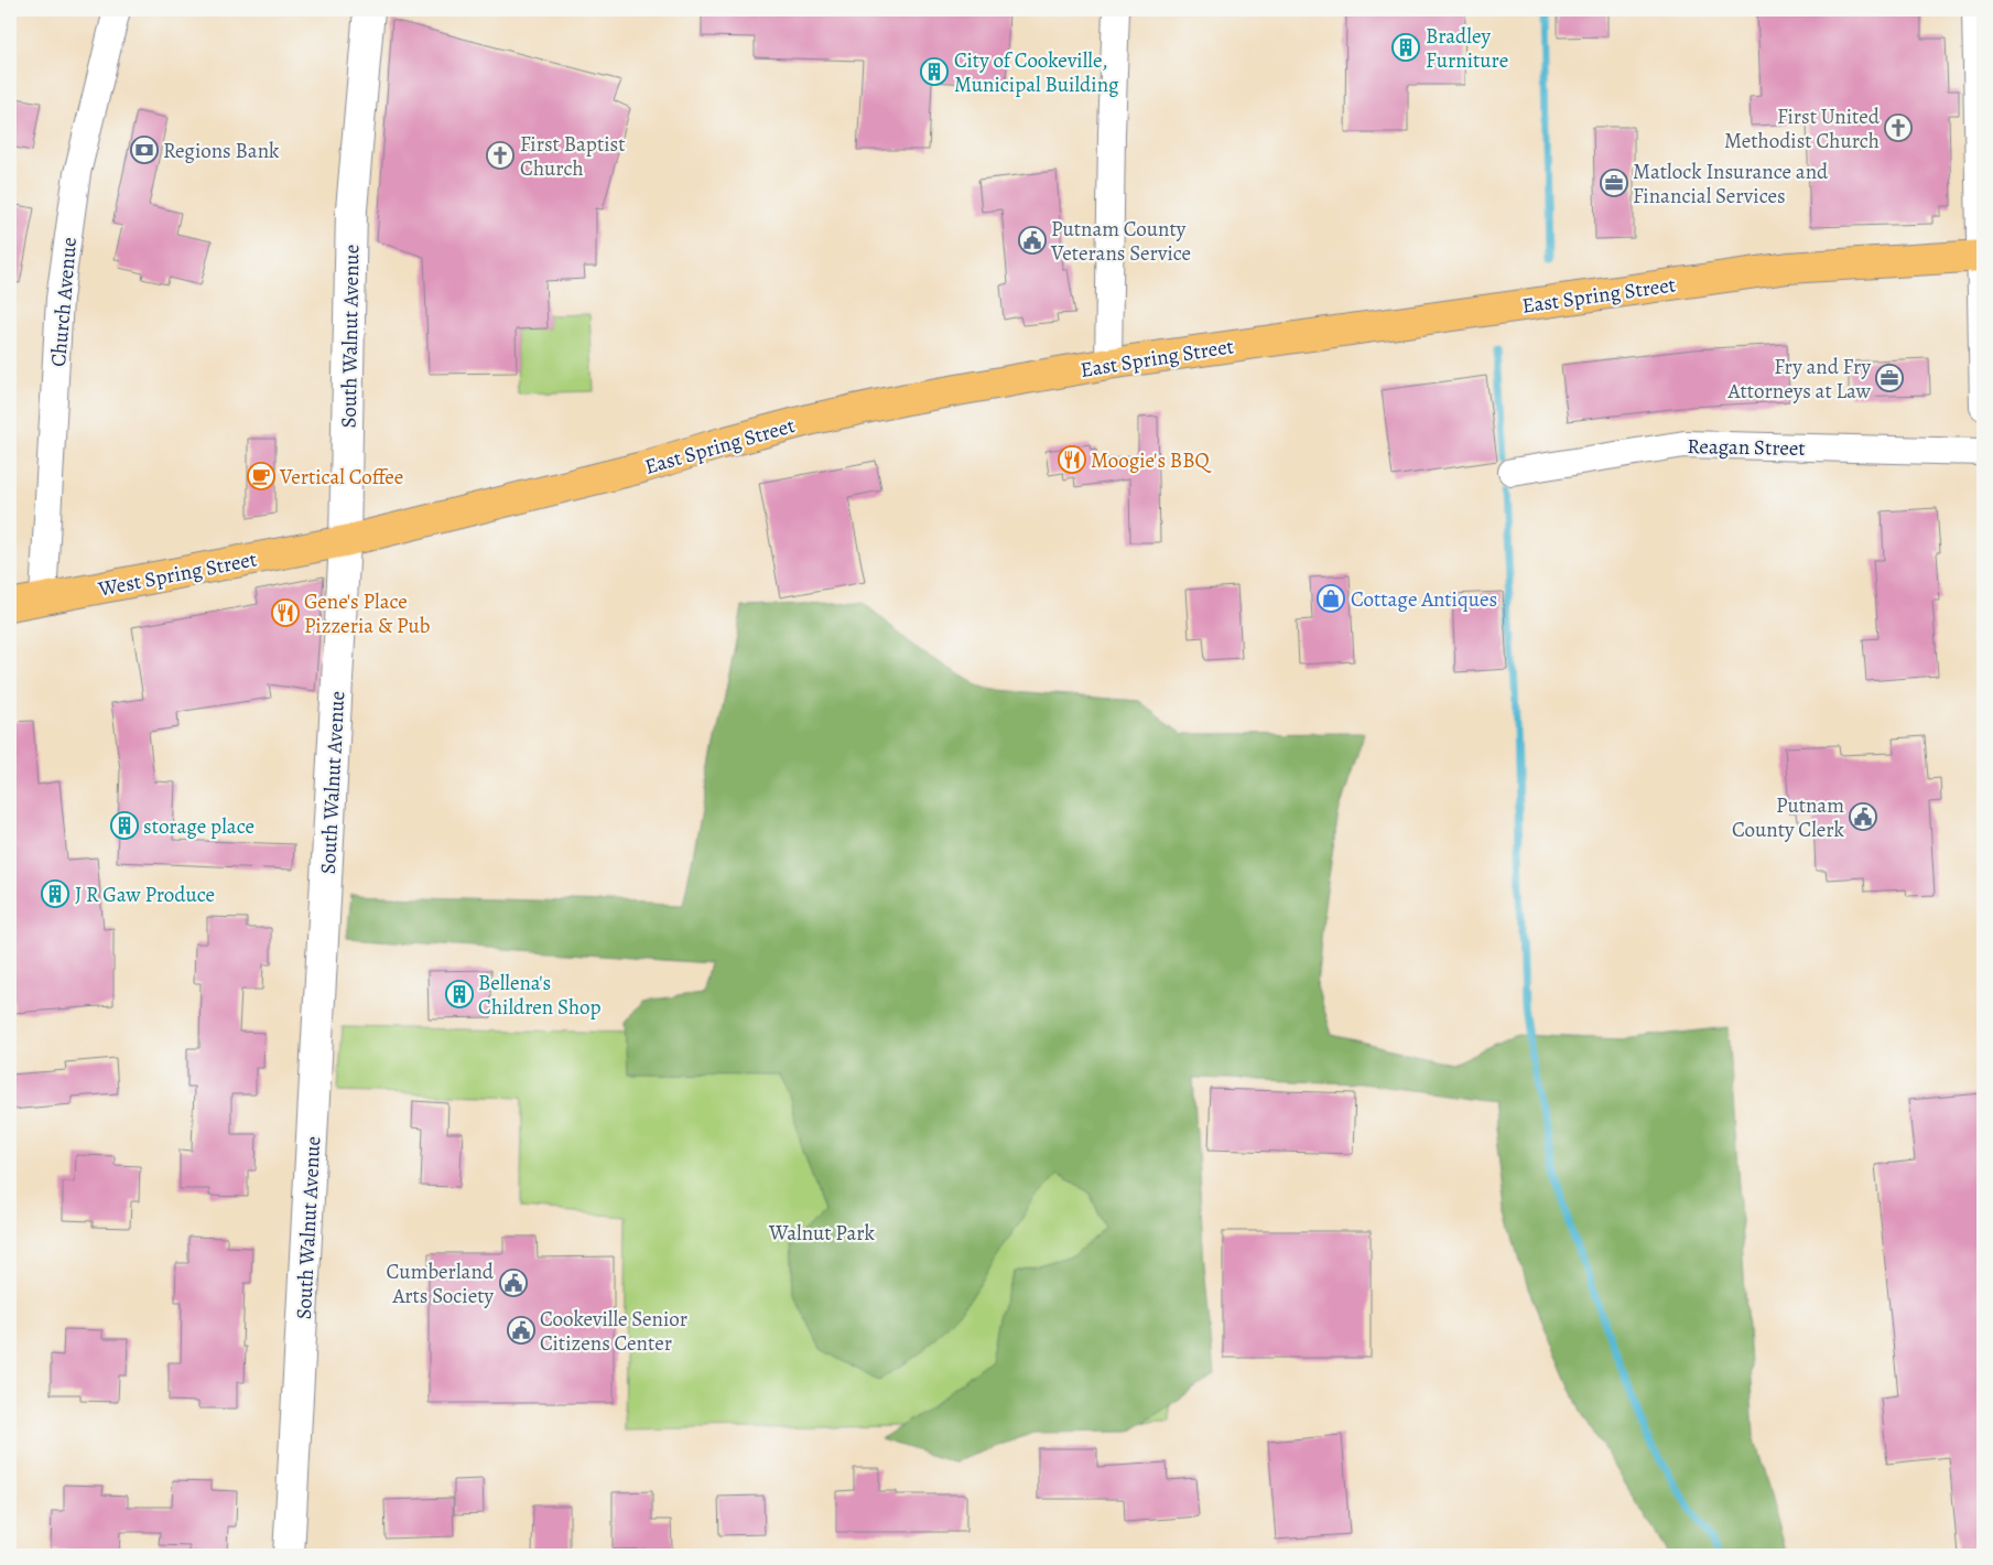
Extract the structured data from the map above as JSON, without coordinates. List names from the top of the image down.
{
  "streets": {
    "main road": ["East Spring Street", "West Spring Street"],
    "street": ["Church Avenue", "South Walnut Avenue", "Reagan Street"]
  },
  "crossings": [
    ["East Spring Street", "South Walnut Avenue"],
    ["East Spring Street", "West Spring Street"],
    ["Church Avenue", "West Spring Street"],
    ["South Walnut Avenue", "West Spring Street"]
  ],
  "parks": ["Walnut Park"],
  "places": {
    "building": [
      "Bradley Furniture",
      "City of Cookeville, Municipal Building",
      "storage place",
      "J R Gaw Produce",
      "Bellena's Children Shop"
    ],
    "church": ["First United Methodist Church", "First Baptist Church"],
    "bank": ["Regions Bank"],
    "office": ["Matlock Insurance and Financial Services", "Fry and Fry Attorneys at Law"],
    "public building": [
      "Putnam County Veterans Service",
      "Putnam County Clerk",
      "Cumberland Arts Society",
      "Cookeville Senior Citizens Center"
    ],
    "restaurant": ["Moogie's BBQ", "Gene's Place Pizzeria & Pub"],
    "cafe": ["Vertical Coffee"],
    "shop": ["Cottage Antiques"]
  }
}
